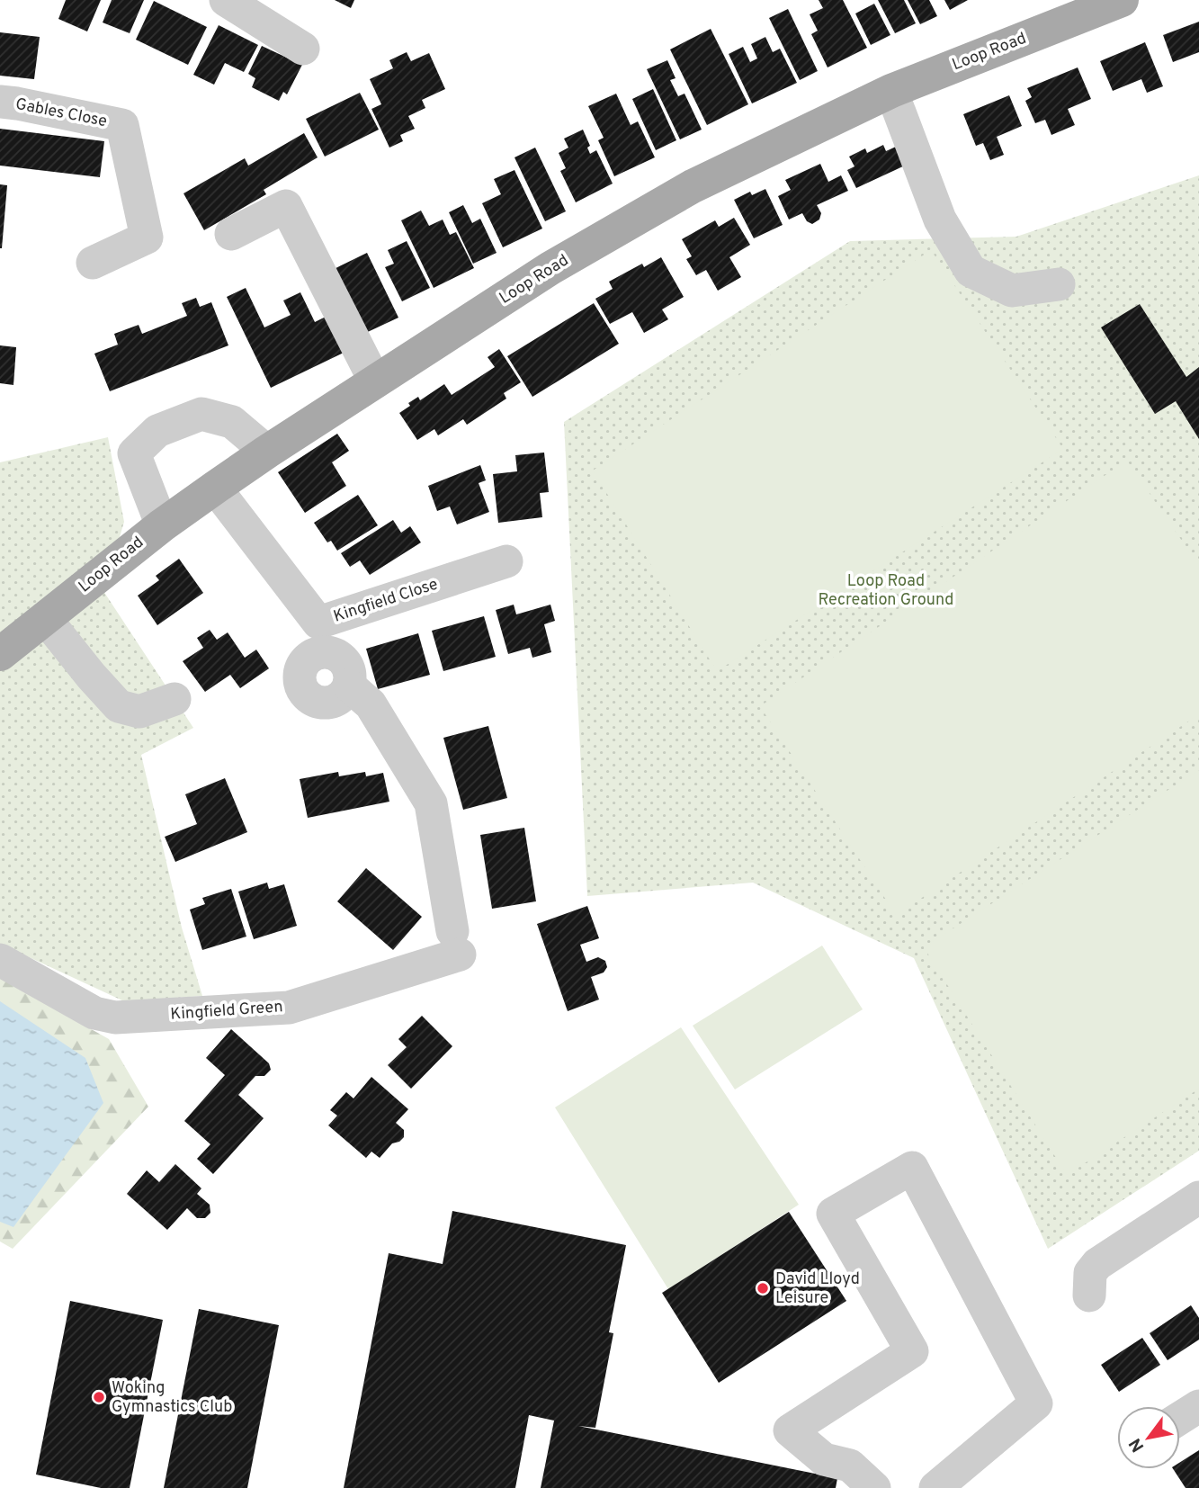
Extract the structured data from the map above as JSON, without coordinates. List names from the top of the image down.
{
  "streets": {
    "main road": ["Loop Road"],
    "street": ["Gables Close", "Kingfield Close", "Kingfield Green"]
  },
  "crossings": [
    ["Loop Road", "Kingfield Close"],
    ["Kingfield Close", "Kingfield Green"]
  ],
  "parks": ["Loop Road Recreation Ground"],
  "places": ["David Lloyd Leisure", "Woking Gymnastics Club"],
  "north": "bottom left"
}
